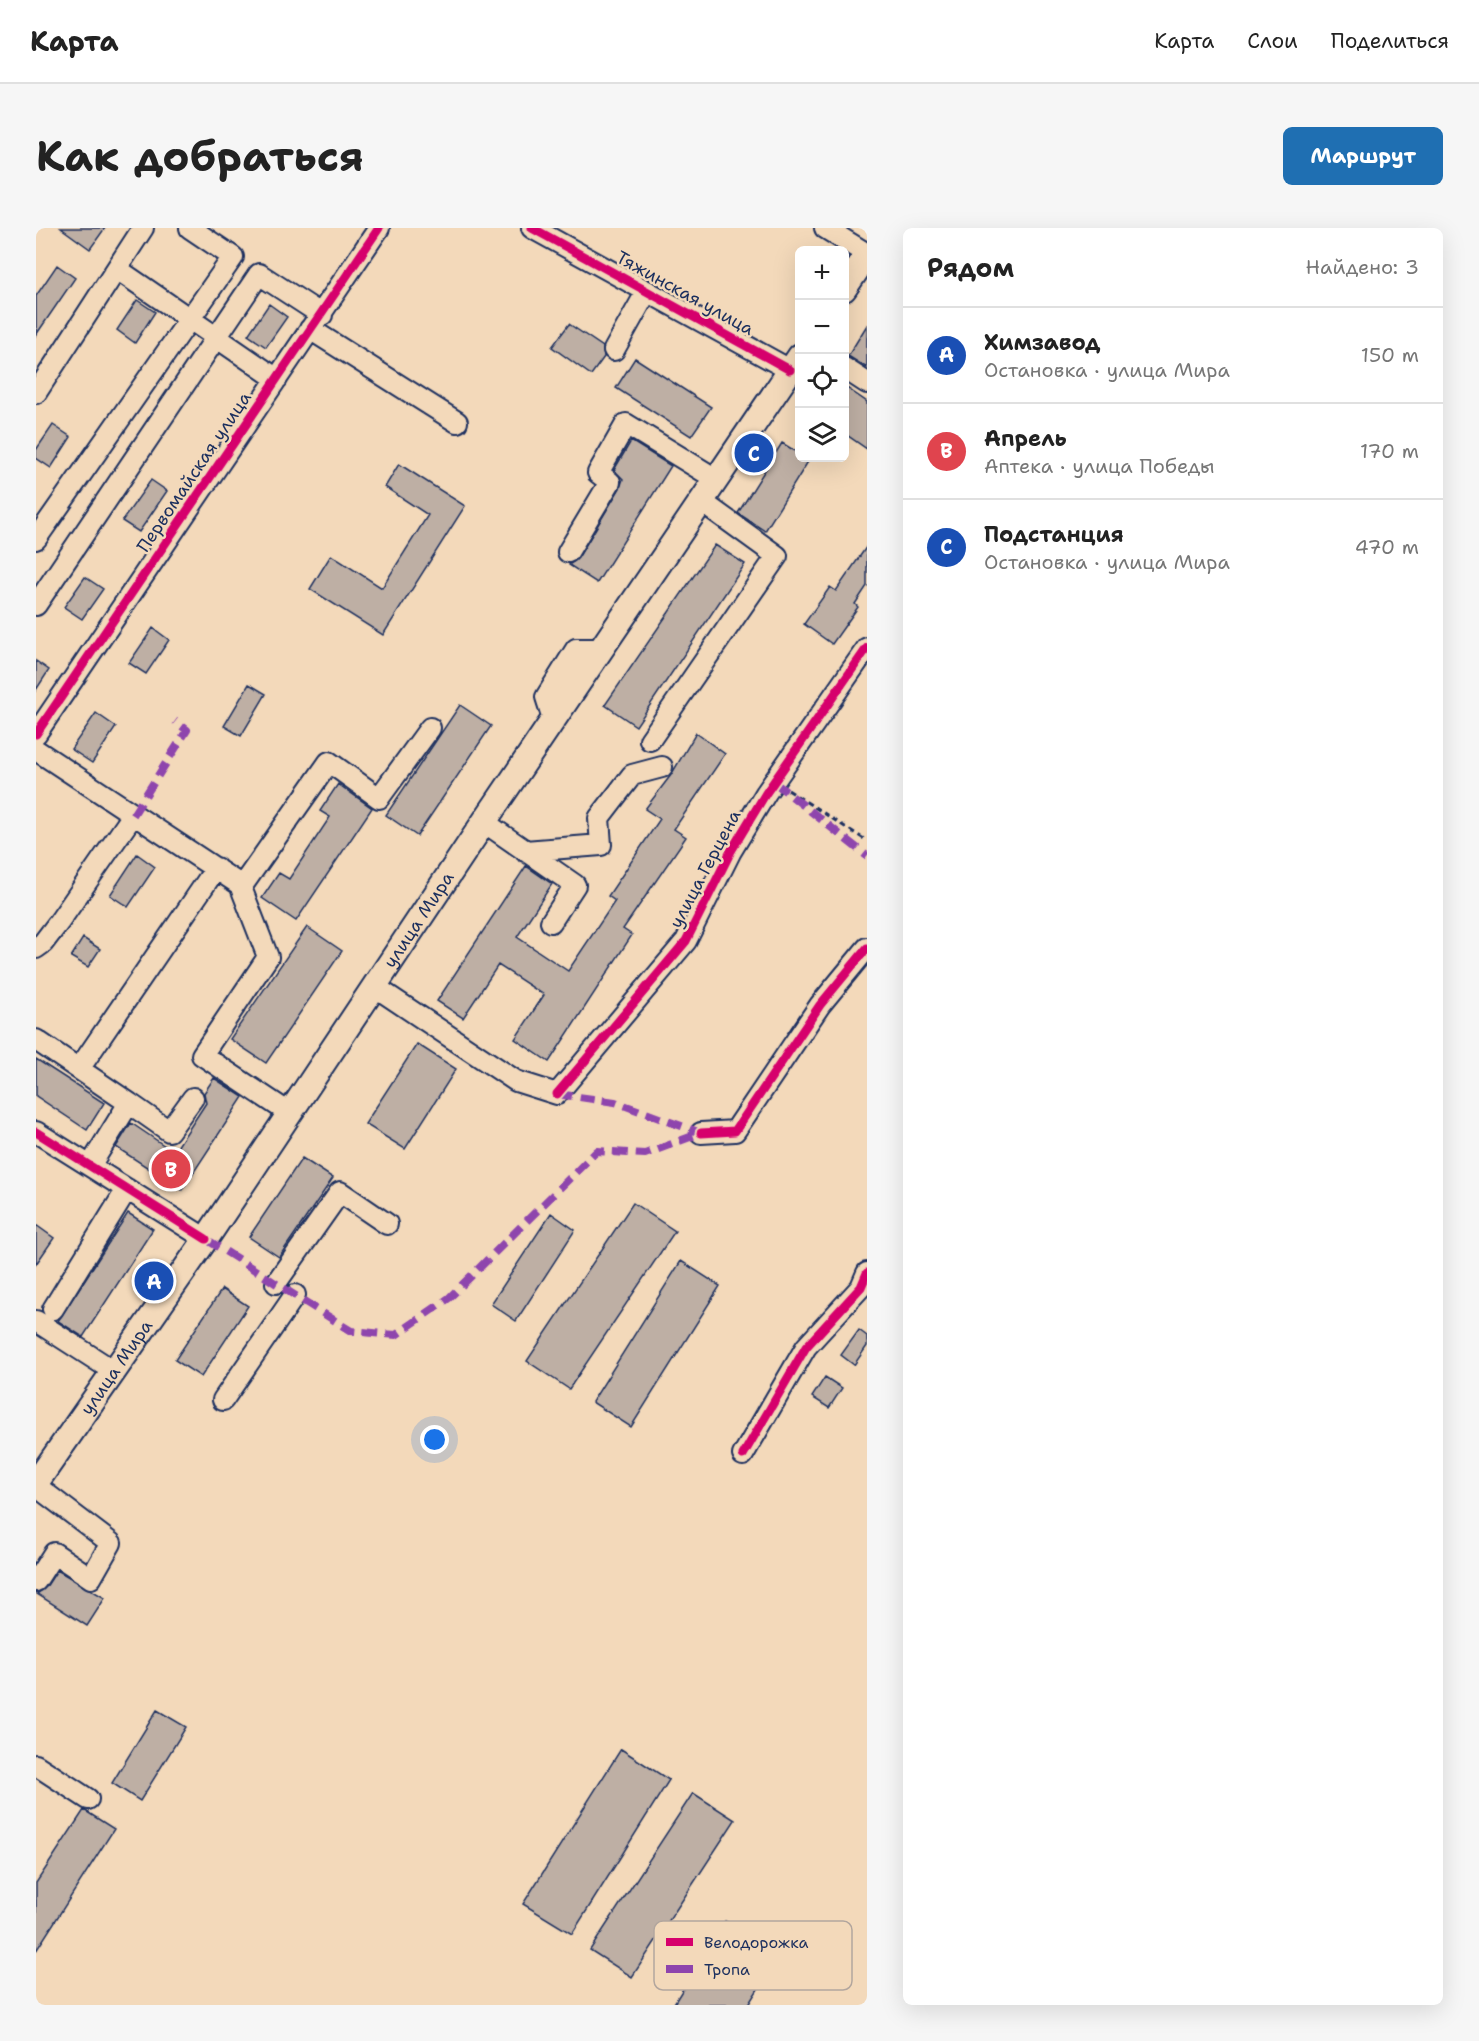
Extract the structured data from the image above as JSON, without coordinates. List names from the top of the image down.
{
  "streets": {
    "main road": ["улица Мира"],
    "street": ["Тяжинская улица", "Первомайская улица", "улица Герцена"]
  },
  "crossings": [
    ["Тяжинская улица", "улица Мира"],
    ["улица Герцена", "улица Мира"]
  ],
  "legend": ["Велодорожка", "Тропа"],
  "page": {
    "header": "Карта",
    "nav": ["Карта", "Слои", "Поделиться"],
    "buttons": "Маршрут",
    "title": "Как добраться",
    "heading": ["Рядом", "Найдено: 3"],
    "map_buttons": ["+", "−"],
    "list": [
      {
        "mark": "A",
        "name": "Химзавод",
        "note": "Остановка · улица Мира",
        "value": "150 m"
      },
      {
        "mark": "B",
        "name": "Апрель",
        "note": "Аптека · улица Победы",
        "value": "170 m"
      },
      {
        "mark": "C",
        "name": "Подстанция",
        "note": "Остановка · улица Мира",
        "value": "470 m"
      }
    ],
    "pins": ["C", "B", "A"]
  }
}
